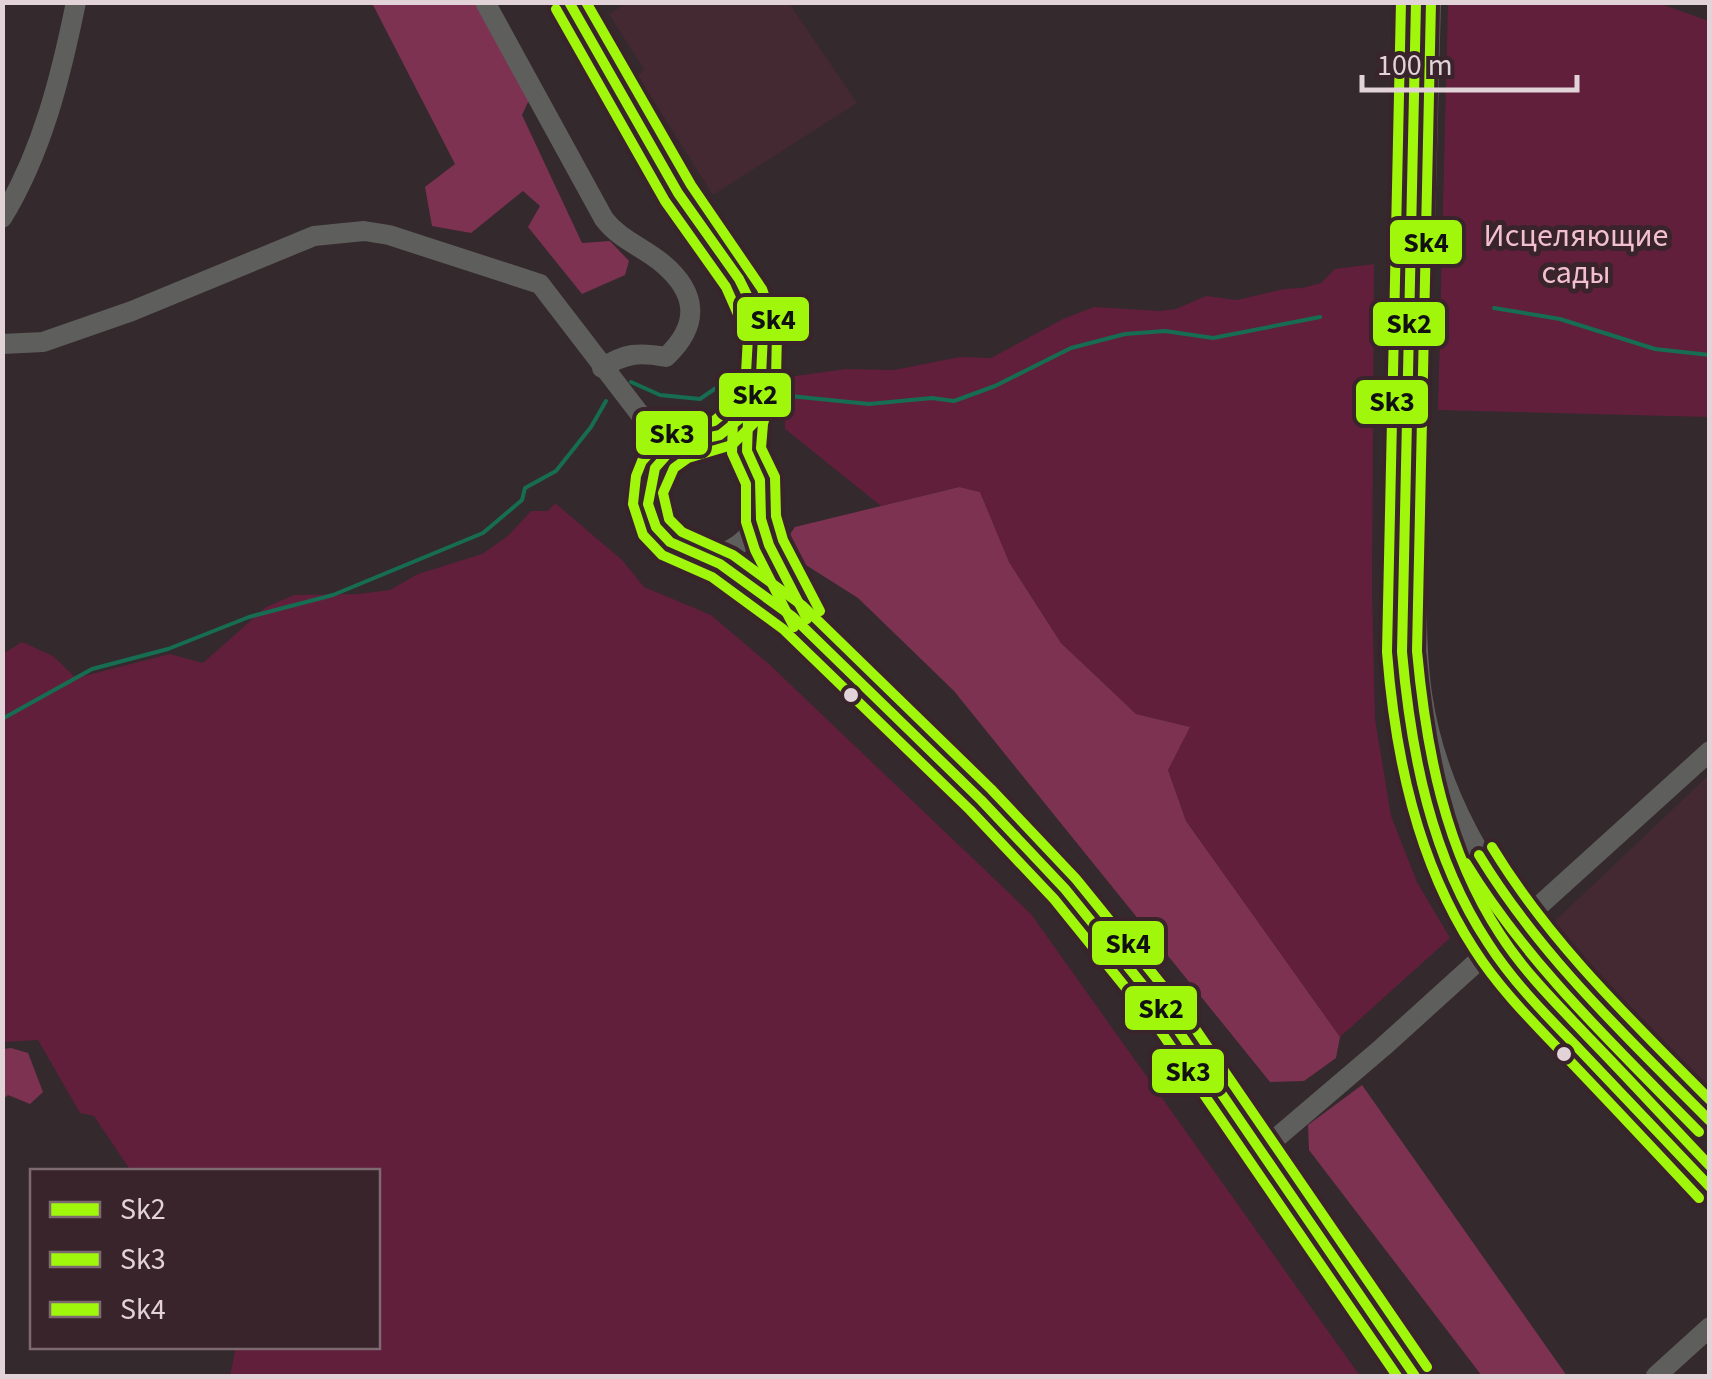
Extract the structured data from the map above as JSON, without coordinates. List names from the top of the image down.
{
  "parks": ["Исцеляющие сады"],
  "lines": ["transit line Sk2", "transit line Sk3", "transit line Sk4"],
  "legend": ["Sk2", "Sk3", "Sk4"],
  "scale_bar": "100 m"
}
